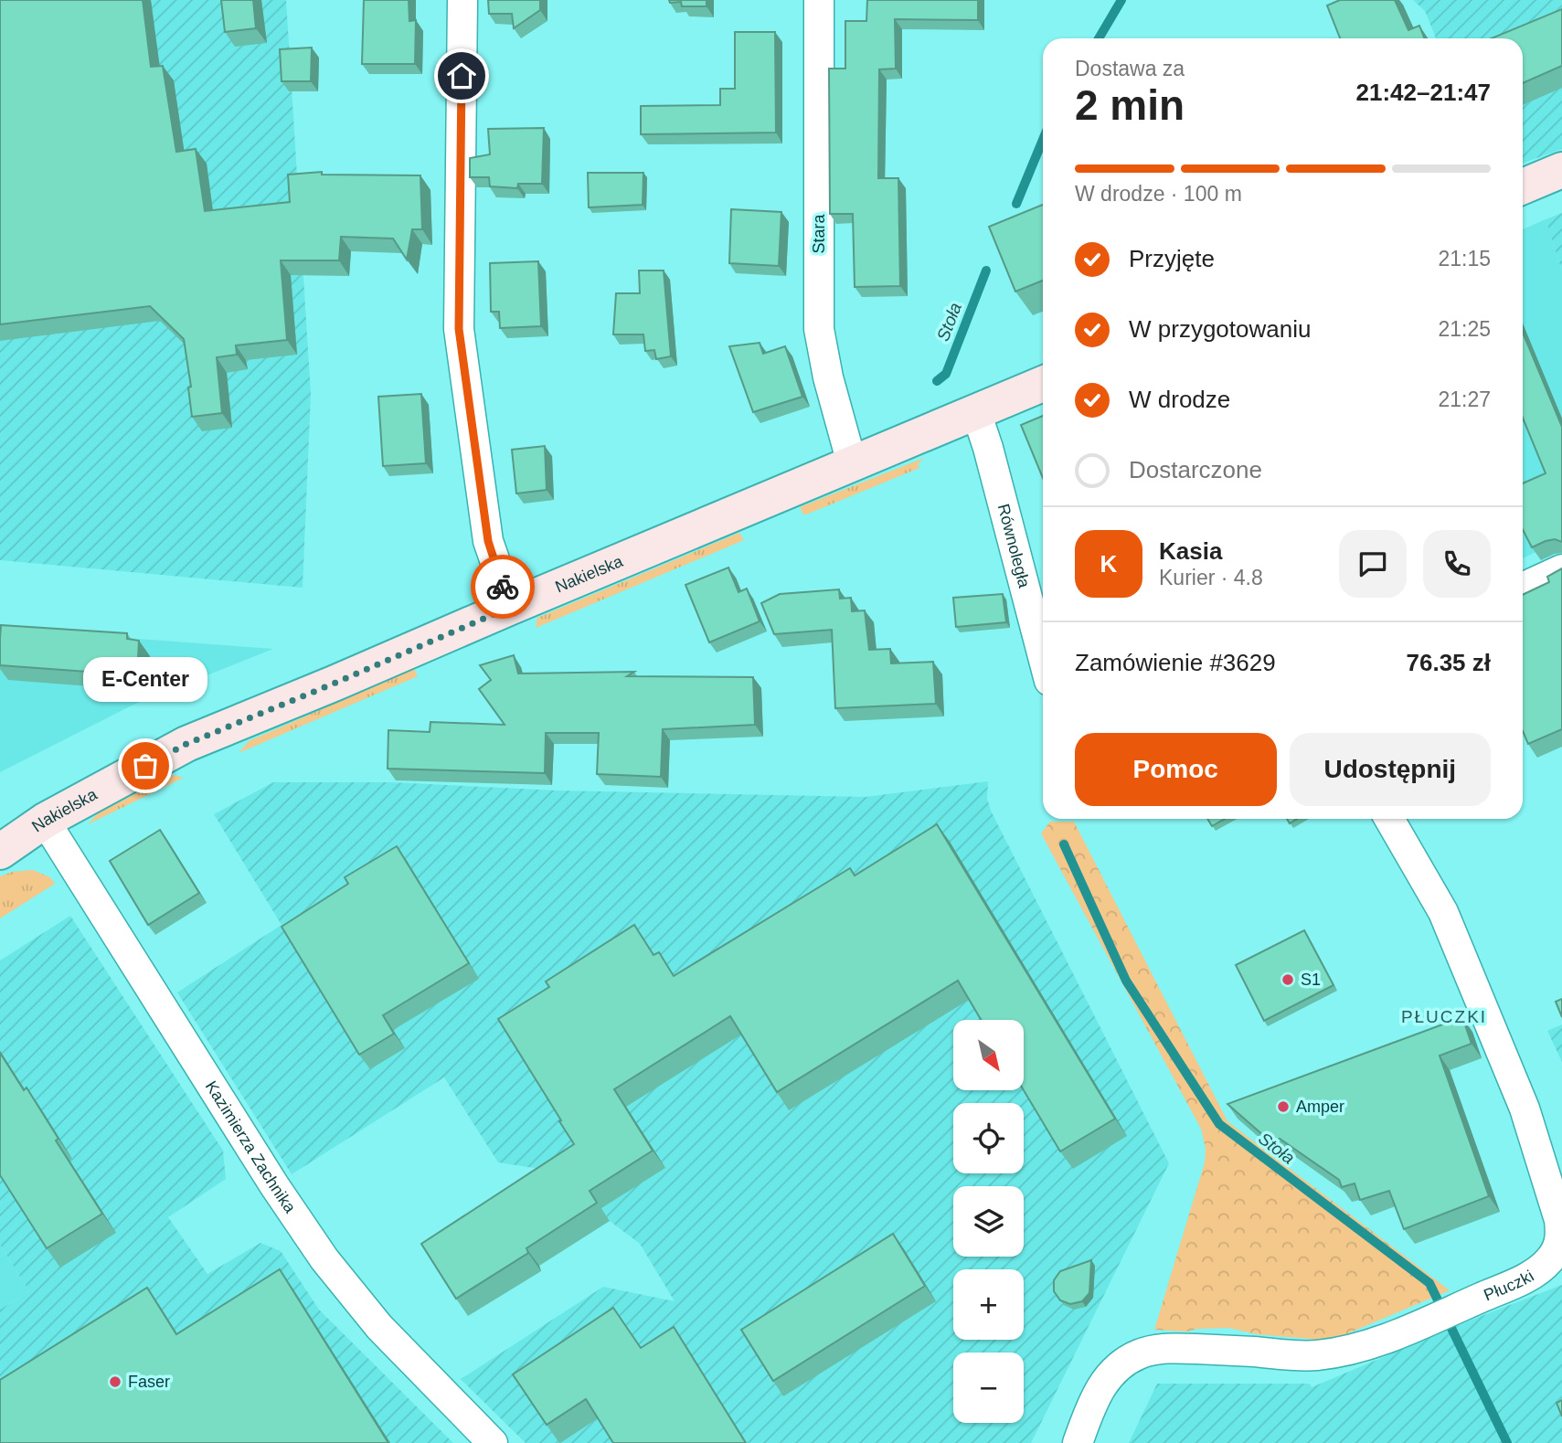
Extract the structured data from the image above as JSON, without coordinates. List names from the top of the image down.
{
  "streets": {
    "street": [
      "Stara",
      "Równoległa",
      "Nakielska",
      "Kazimierza Zachnika",
      "Płuczki"
    ]
  },
  "crossings": [
    ["Stara", "Nakielska"],
    ["Równoległa", "Nakielska"],
    ["Nakielska", "Kazimierza Zachnika"]
  ],
  "districts": ["PŁUCZKI"],
  "water": ["Stoła"],
  "places": [
    "E-Center",
    "S1",
    "Amper",
    "Faser"
  ],
  "north": "bottom right",
  "page": {
    "heading": ["2 min", "Dostawa za", "21:42–21:47"],
    "panel": [
      "Kasia",
      "Kurier · 4.8",
      "Zamówienie #3629",
      "76.35 zł"
    ],
    "bar": "W drodze · 100 m",
    "list": [
      ["Przyjęte", "21:15"],
      ["W przygotowaniu", "21:25"],
      ["W drodze", "21:27"],
      "Dostarczone"
    ],
    "round": "K",
    "bubble": "E-Center",
    "buttons": ["Pomoc", "Udostępnij"],
    "map_buttons": ["+", "−"]
  }
}
